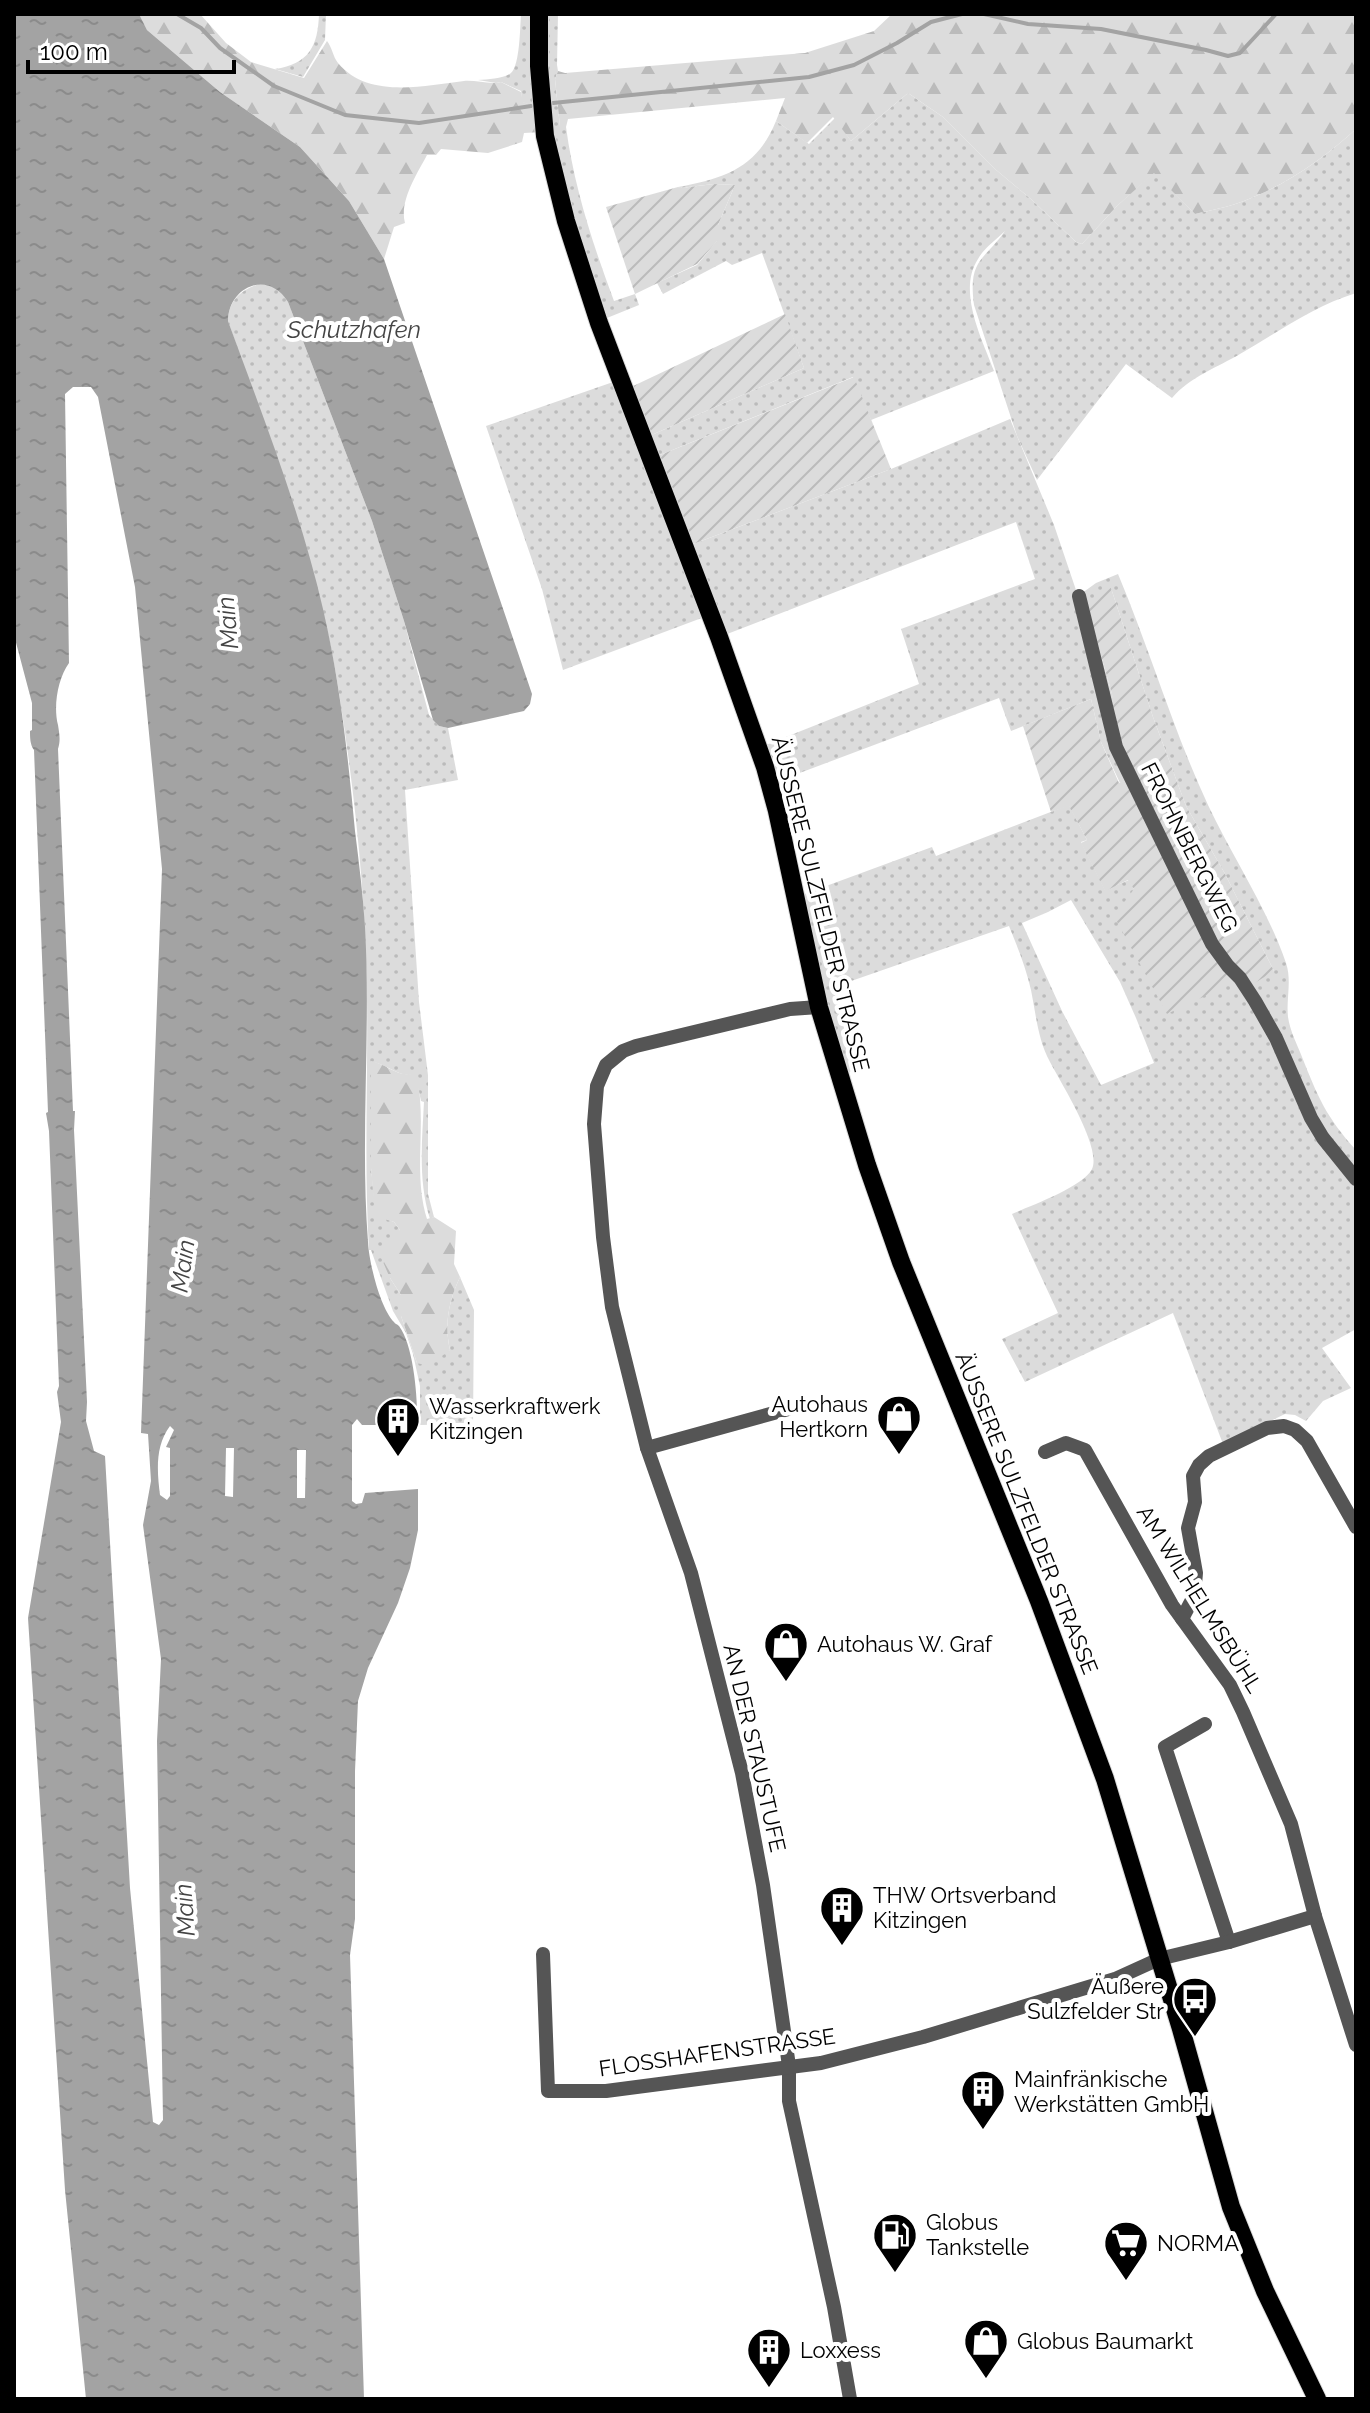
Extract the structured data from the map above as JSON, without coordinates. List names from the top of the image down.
{
  "streets": {
    "main road": ["ÄUSSERE SULZFELDER STRASSE"],
    "street": [
      "FROHNBERGWEG",
      "AM WILHELMSBÜHL",
      "AN DER STAUSTUFE",
      "FLOSSHAFENSTRASSE"
    ]
  },
  "crossings": [
    ["ÄUSSERE SULZFELDER STRASSE", "AN DER STAUSTUFE"],
    ["ÄUSSERE SULZFELDER STRASSE", "FLOSSHAFENSTRASSE"],
    ["AM WILHELMSBÜHL", "FLOSSHAFENSTRASSE"],
    ["AN DER STAUSTUFE", "FLOSSHAFENSTRASSE"]
  ],
  "water": ["Schutzhafen", "Main"],
  "places": {
    "shop": ["Autohaus Hertkorn", "Autohaus W. Graf", "Globus Baumarkt"],
    "building": [
      "Wasserkraftwerk Kitzingen",
      "THW Ortsverband Kitzingen",
      "Mainfränkische Werkstätten GmbH",
      "Loxxess"
    ],
    "bus stop": ["Äußere Sulzfelder Str"],
    "fuel station": ["Globus Tankstelle"],
    "supermarket": ["NORMA"]
  },
  "scale_bar": "100 m"
}
